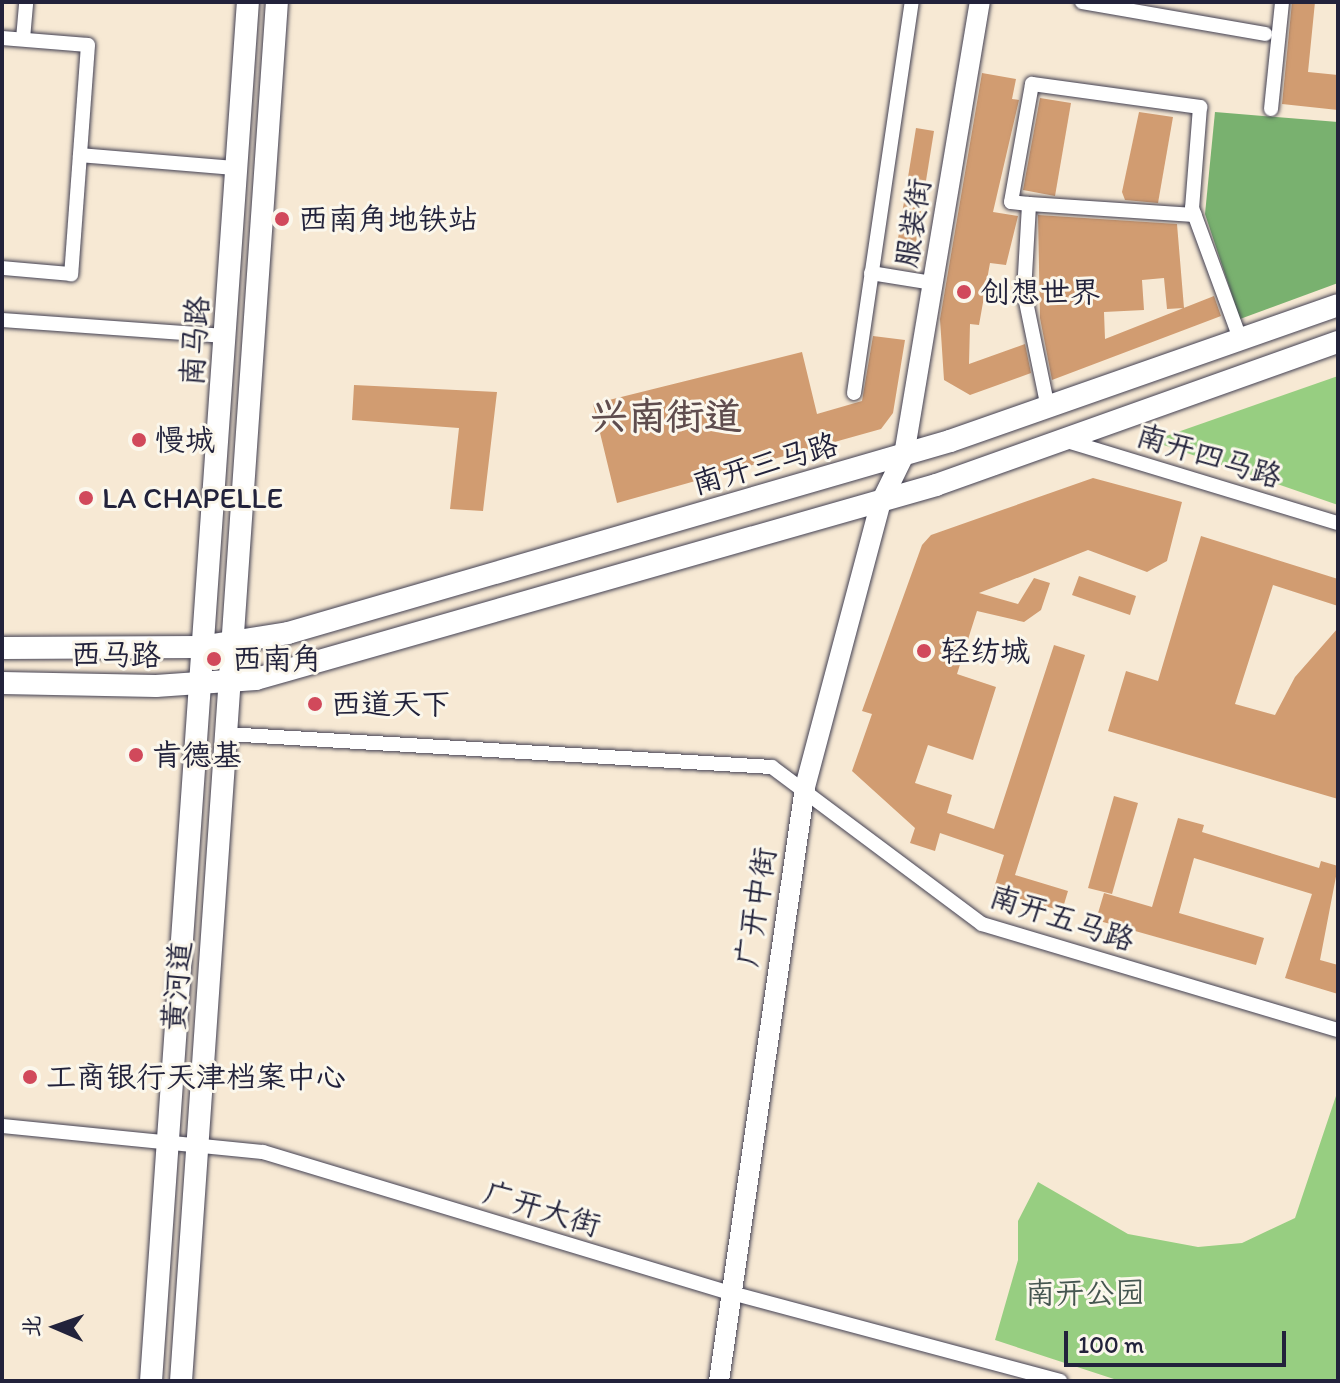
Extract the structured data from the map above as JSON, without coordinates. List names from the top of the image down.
{
  "streets": {
    "main road": [
      "南马路",
      "南开三马路",
      "西马路",
      "黄河道"
    ],
    "street": [
      "服装街",
      "南开四马路",
      "广开中街",
      "南开五马路",
      "广开大街"
    ]
  },
  "crossings": [
    ["服装街", "南开三马路"],
    ["服装街", "广开中街"],
    ["南马路", "南开三马路"],
    ["南马路", "西马路"],
    ["南马路", "黄河道"],
    ["南开三马路", "西马路"],
    ["南开三马路", "广开中街"],
    ["南开三马路", "黄河道"],
    ["西马路", "黄河道"],
    ["广开中街", "南开五马路"],
    ["广开中街", "广开大街"],
    ["南开五马路", "黄河道"],
    ["黄河道", "广开大街"]
  ],
  "districts": ["兴南街道"],
  "parks": ["南开公园"],
  "places": [
    "西南角地铁站",
    "创想世界",
    "慢城",
    "LA CHAPELLE",
    "轻纺城",
    "西南角",
    "西道天下",
    "肯德基",
    "工商银行天津档案中心"
  ],
  "scale_bar": "100 m",
  "north": "left"
}
